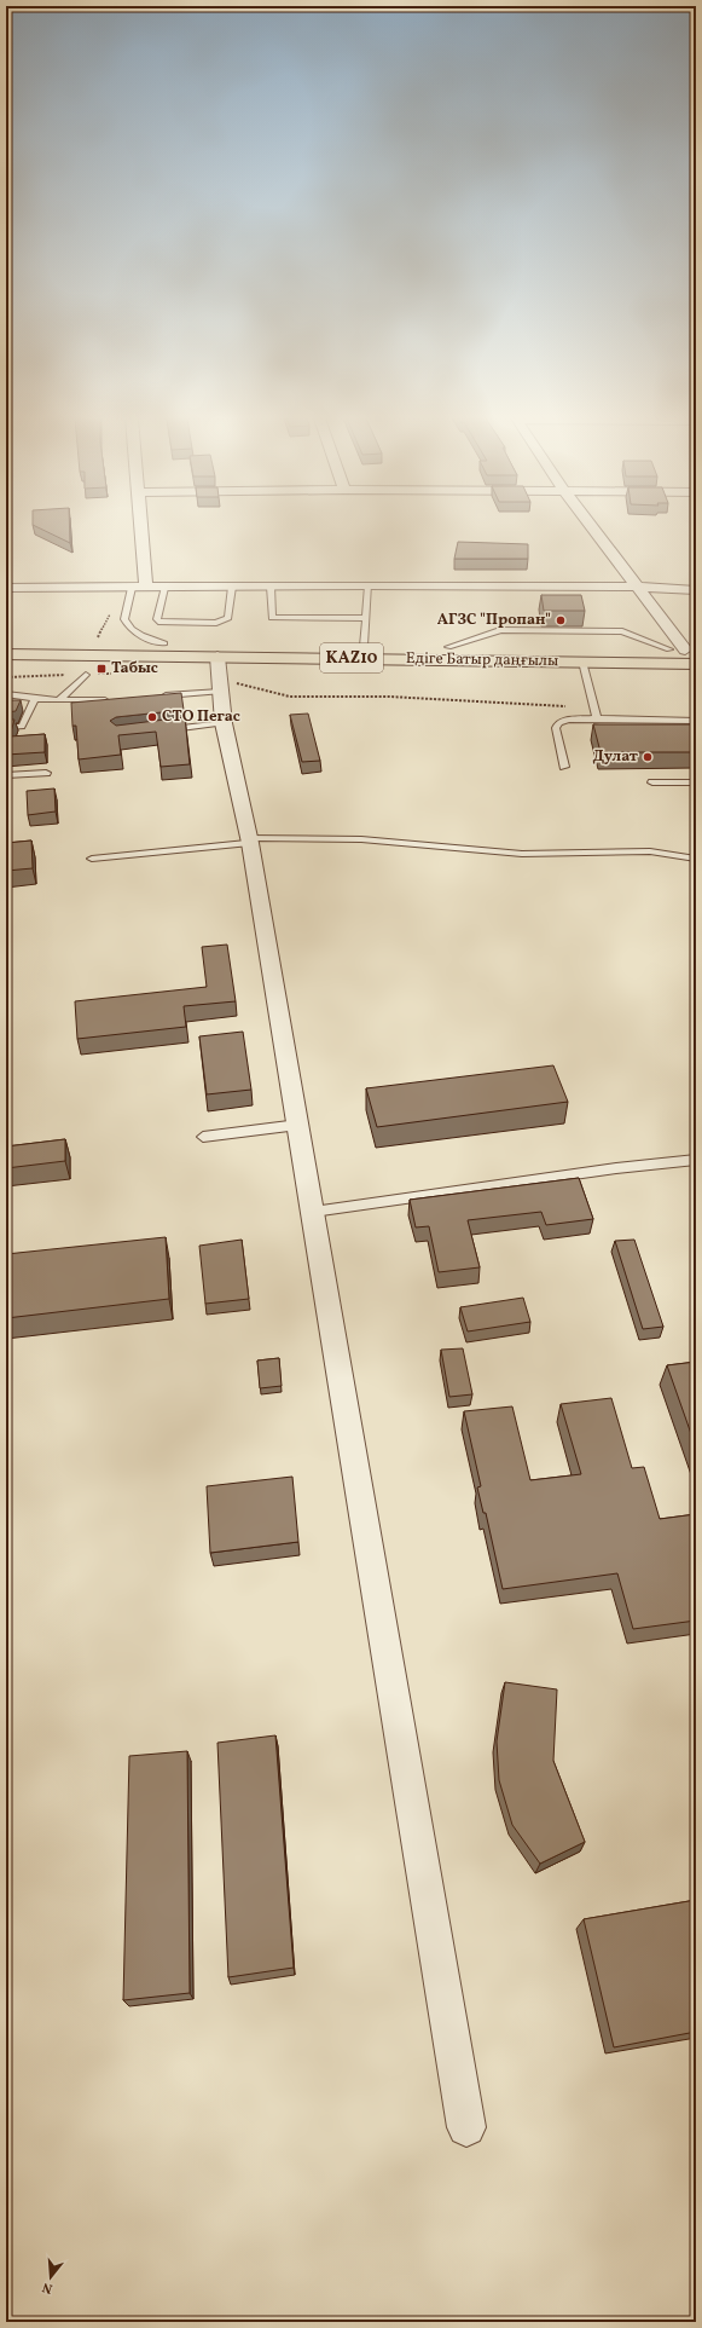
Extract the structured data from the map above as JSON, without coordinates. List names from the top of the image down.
{
  "streets": {
    "main road": ["KAZ10", "Едіге Батыр даңғылы"]
  },
  "places": {
    "other": ["АГЗС \"Пропан\"", "СТО Пегас", "Дулат"],
    "transit": ["Табыс"]
  },
  "north": "bottom"
}
